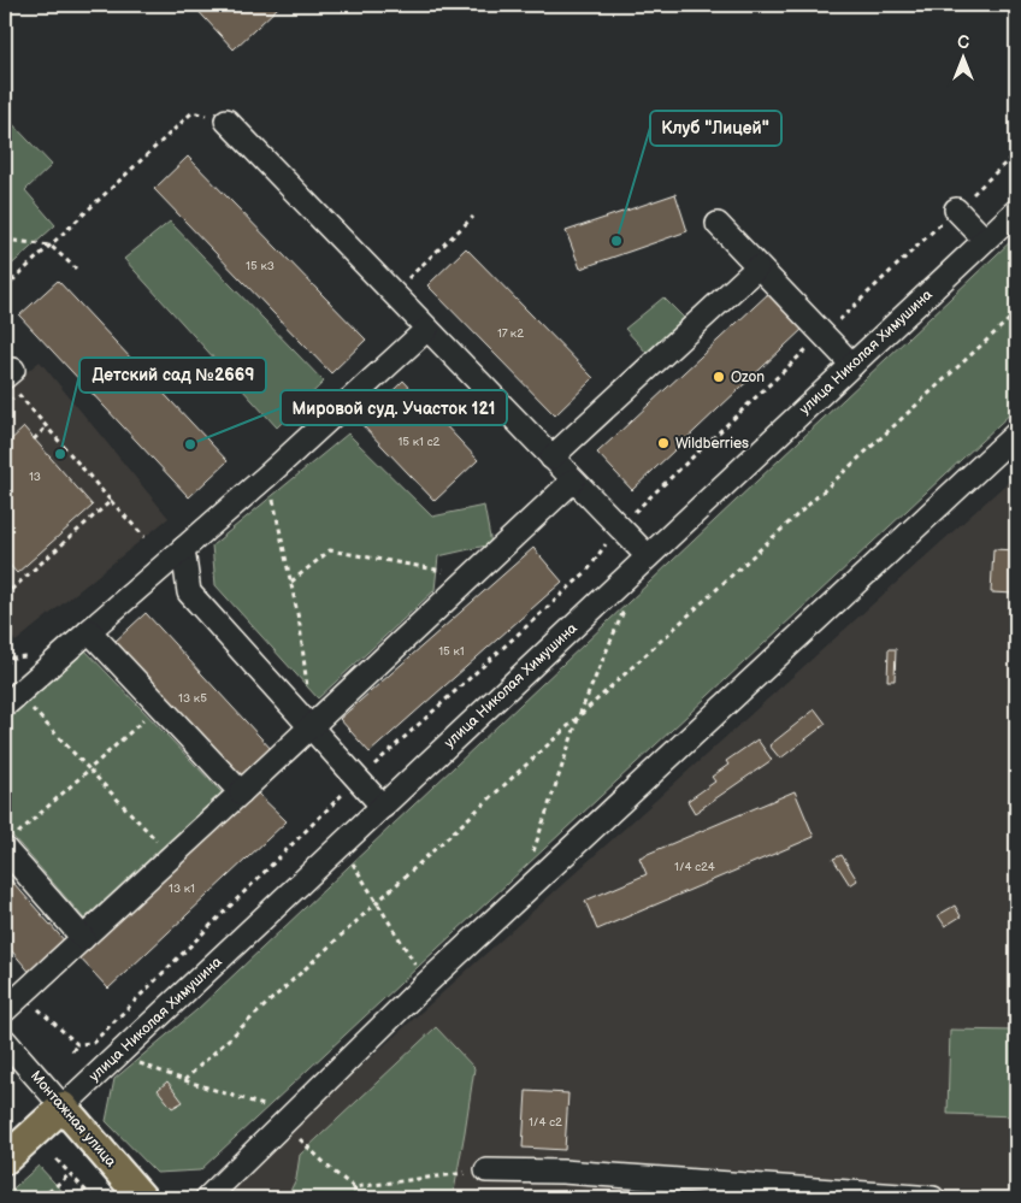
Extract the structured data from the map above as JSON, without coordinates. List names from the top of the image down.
{
  "streets": {
    "main road": ["улица Николая Химушина", "Монтажная улица"]
  },
  "crossings": [
    ["улица Николая Химушина", "Монтажная улица"]
  ],
  "places": [
    "Клуб \"Лицей\"",
    "Ozon",
    "Wildberries",
    "Мировой суд. Участок 121",
    "Детский сад №2669"
  ],
  "house_numbers": [
    "15 к3",
    "17 к2",
    "15 к1 с2",
    "13",
    "15 к1",
    "13 к5",
    "1/4 с24",
    "13 к1",
    "1/4 с2"
  ],
  "north": "top"
}
